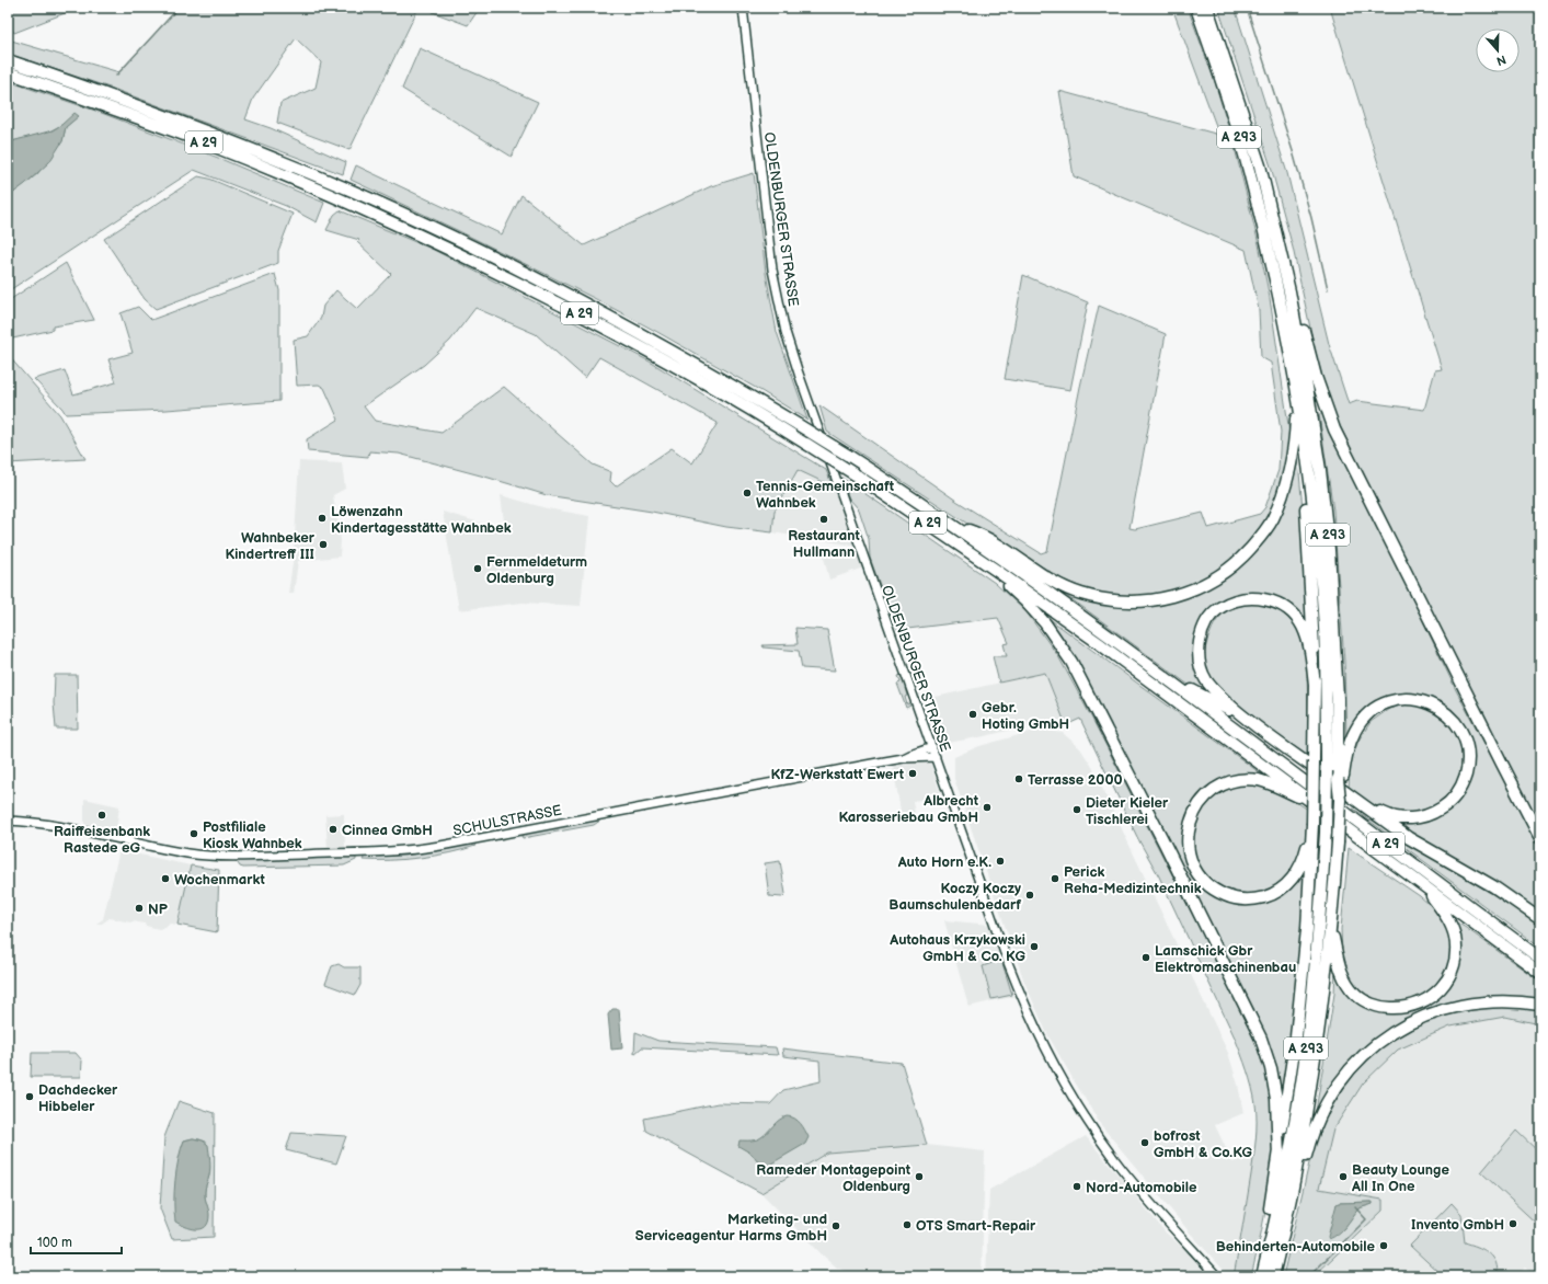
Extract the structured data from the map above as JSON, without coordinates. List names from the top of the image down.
{
  "streets": {
    "highway": ["A 293", "A 29"],
    "street": ["OLDENBURGER STRASSE", "SCHULSTRASSE"]
  },
  "crossings": [
    ["A 293", "A 29"],
    ["OLDENBURGER STRASSE", "SCHULSTRASSE"]
  ],
  "places": [
    "Tennis-Gemeinschaft Wahnbek",
    "Löwenzahn Kindertagesstätte Wahnbek",
    "Restaurant Hullmann",
    "Wahnbeker Kindertreff III",
    "Fernmeldeturm Oldenburg",
    "Gebr. Hoting GmbH",
    "KfZ-Werkstatt Ewert",
    "Terrasse 2000",
    "Albrecht Karosseriebau GmbH",
    "Dieter Kieler Tischlerei",
    "Raiffeisenbank Rastede eG",
    "Cinnea GmbH",
    "Postfiliale Kiosk Wahnbek",
    "Auto Horn e.K.",
    "Wochenmarkt",
    "Perick Reha-Medizintechnik",
    "Koczy Koczy Baumschulenbedarf",
    "NP",
    "Autohaus Krzykowski GmbH & Co. KG",
    "Lamschick Gbr Elektromaschinenbau",
    "Dachdecker Hibbeler",
    "bofrost GmbH & Co.KG",
    "Rameder Montagepoint Oldenburg",
    "Beauty Lounge All In One",
    "Nord-Automobile",
    "Invento GmbH",
    "OTS Smart-Repair",
    "Marketing- und Serviceagentur Harms GmbH",
    "Behinderten-Automobile"
  ],
  "scale_bar": "100 m",
  "north": "bottom"
}
